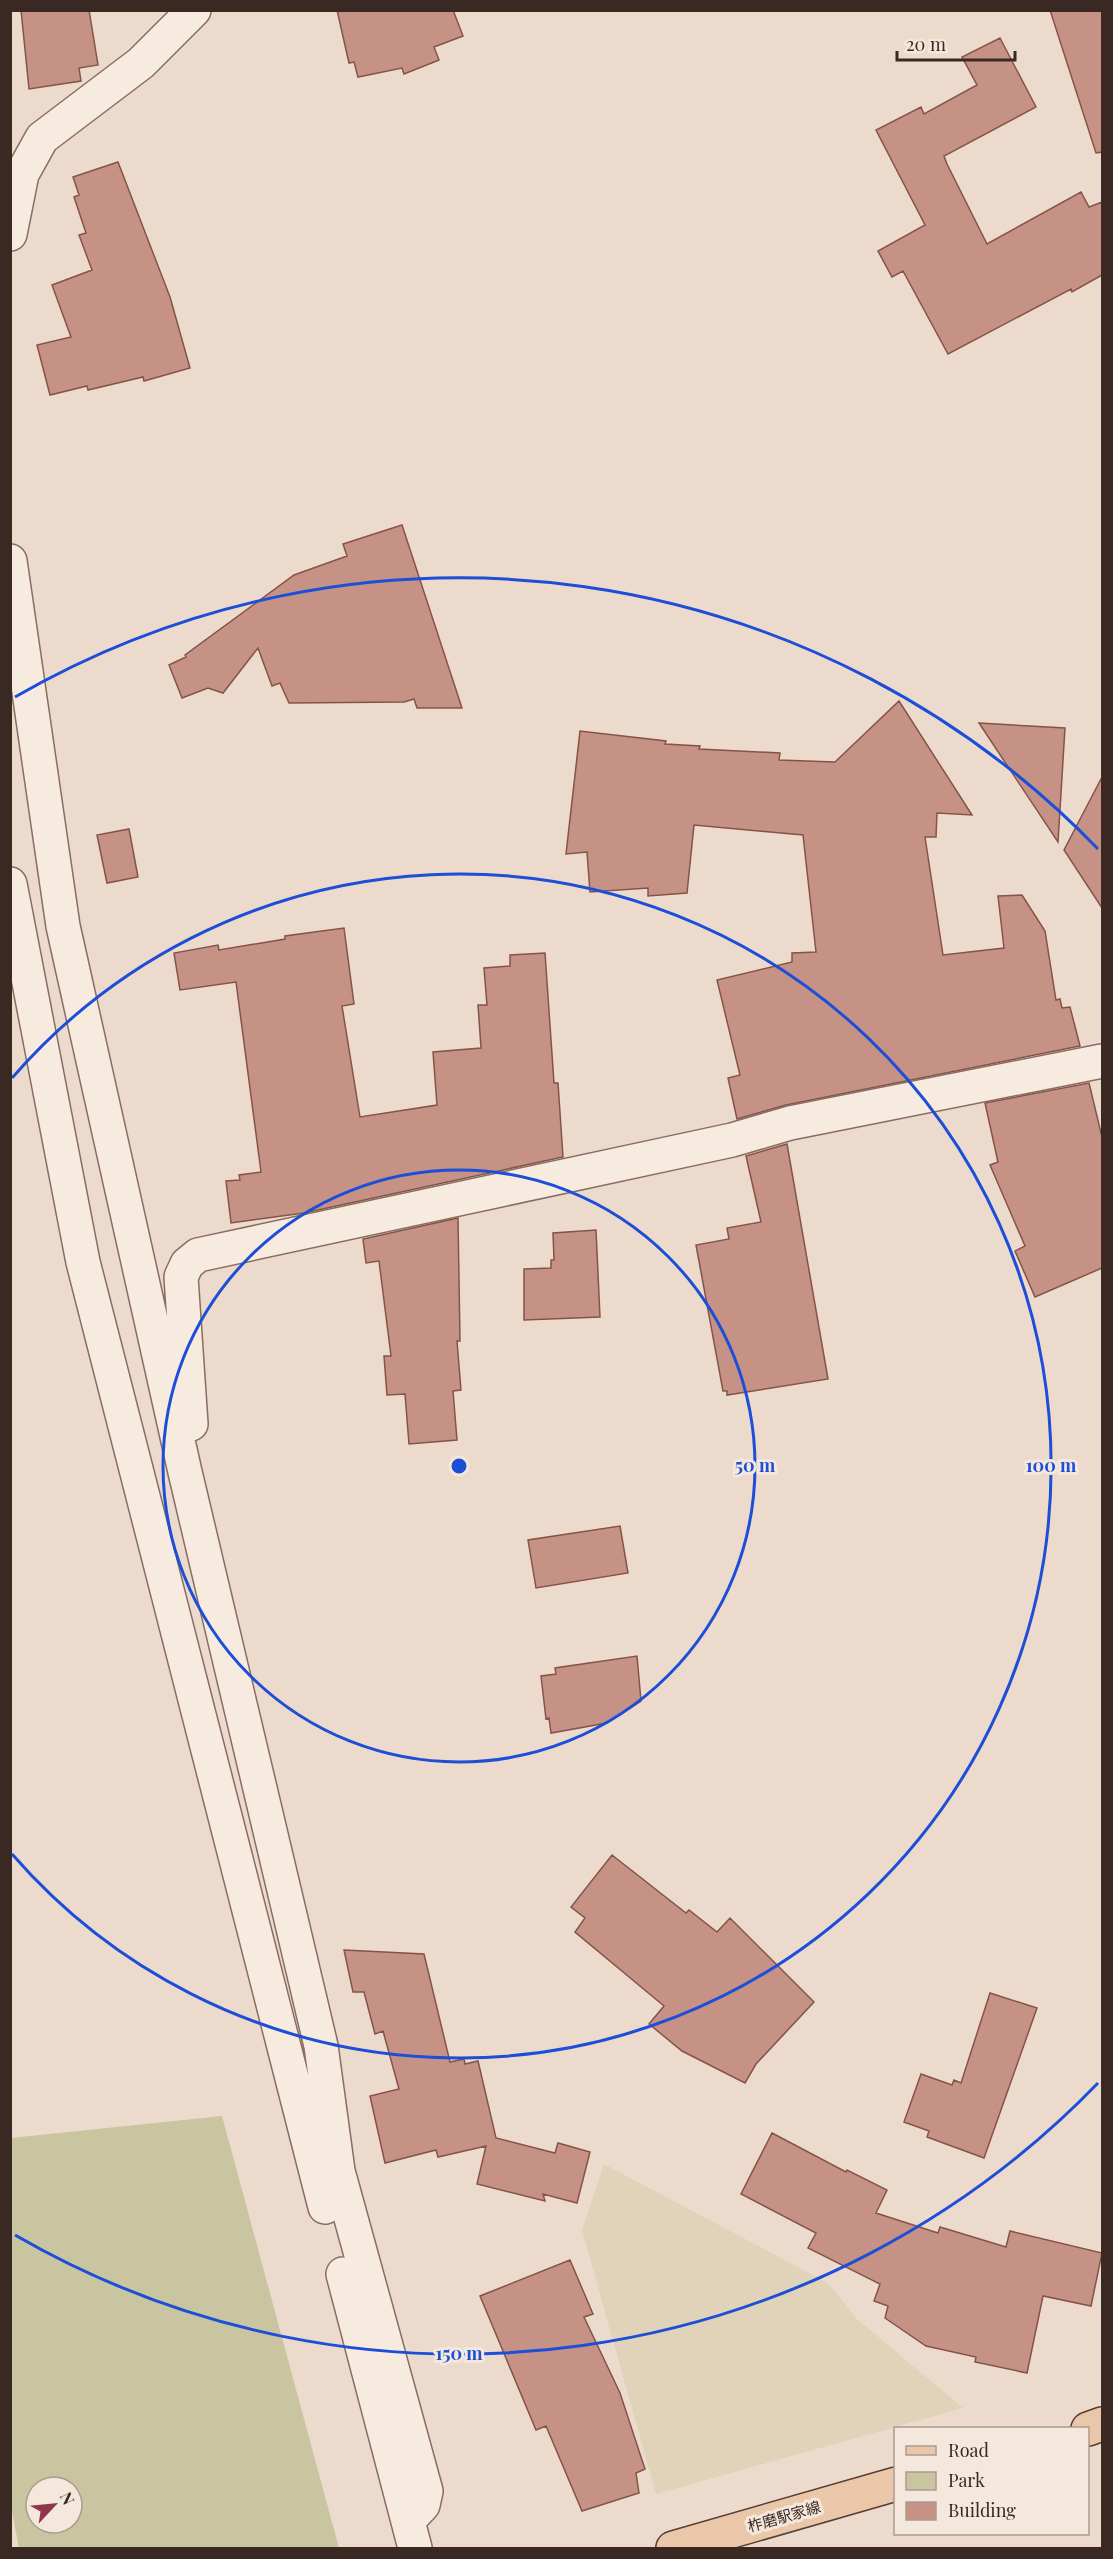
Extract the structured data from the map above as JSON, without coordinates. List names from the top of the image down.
{
  "streets": {
    "main road": ["柞磨駅家線"]
  },
  "legend": ["Road", "Park", "Building"],
  "scale_bar": "20 m",
  "north": "top right",
  "rings": ["50 m", "100 m", "150 m"]
}
